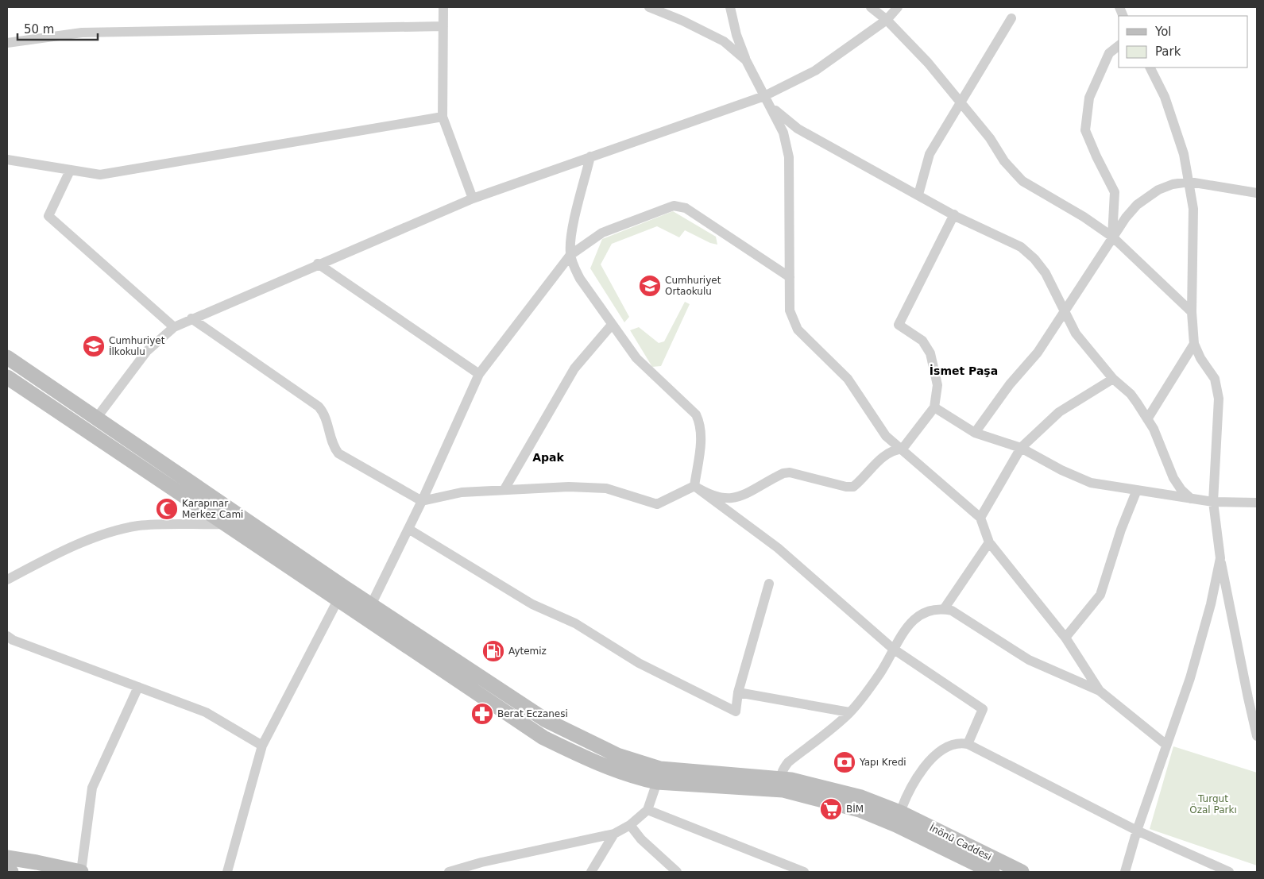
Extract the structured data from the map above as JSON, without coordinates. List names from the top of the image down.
{
  "streets": {
    "main road": ["İnönü Caddesi"]
  },
  "districts": ["İsmet Paşa", "Apak"],
  "parks": ["Turgut Özal Parkı"],
  "places": {
    "school or university": ["Cumhuriyet Ortaokulu", "Cumhuriyet İlkokulu"],
    "mosque": ["Karapınar Merkez Cami"],
    "fuel station": ["Aytemiz"],
    "pharmacy": ["Berat Eczanesi"],
    "bank": ["Yapı Kredi"],
    "supermarket": ["BİM"]
  },
  "legend": ["Yol", "Park"],
  "scale_bar": "50 m"
}
